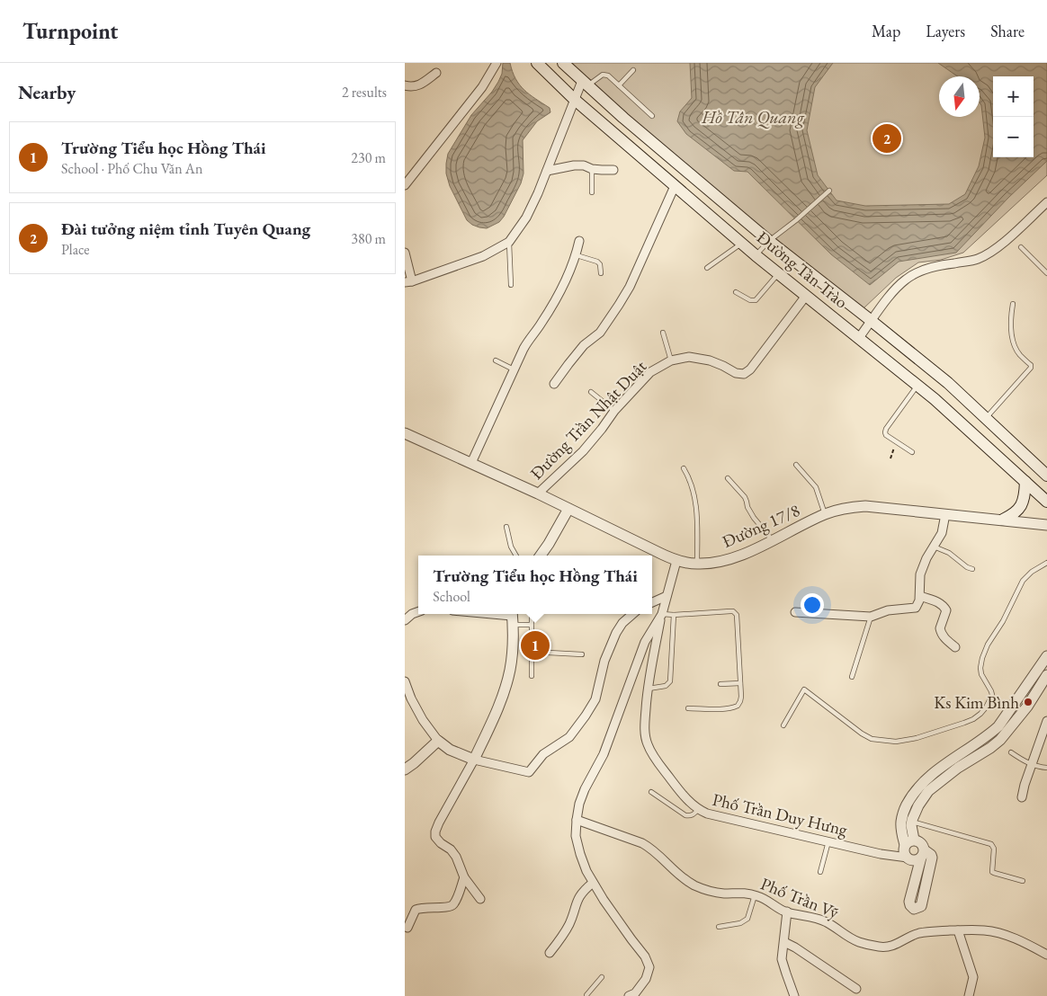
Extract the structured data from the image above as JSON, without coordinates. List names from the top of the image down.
{
  "streets": {
    "main road": ["Đường Tân Trào"],
    "street": [
      "Đường Trần Nhật Duật",
      "Đường 17/8",
      "Phố Trần Duy Hưng",
      "Phố Trần Vỹ"
    ]
  },
  "crossings": [
    ["Đường Tân Trào", "Đường Trần Nhật Duật"],
    ["Đường Trần Nhật Duật", "Đường 17/8"]
  ],
  "water": ["Hồ Tân Quang"],
  "places": ["Ks Kim Bình"],
  "north": "bottom",
  "page": {
    "header": "Turnpoint",
    "nav": ["Map", "Layers", "Share"],
    "heading": ["Nearby", "2 results"],
    "map_buttons": ["+", "−"],
    "list": [
      {
        "mark": "1",
        "name": "Trường Tiểu học Hồng Thái",
        "note": "School · Phố Chu Văn An",
        "value": "230 m"
      },
      {
        "mark": "2",
        "name": "Đài tưởng niệm tỉnh Tuyên Quang",
        "note": "Place",
        "value": "380 m"
      }
    ],
    "pins": ["2", "1"],
    "popup": ["Trường Tiểu học Hồng Thái", "School"]
  }
}
